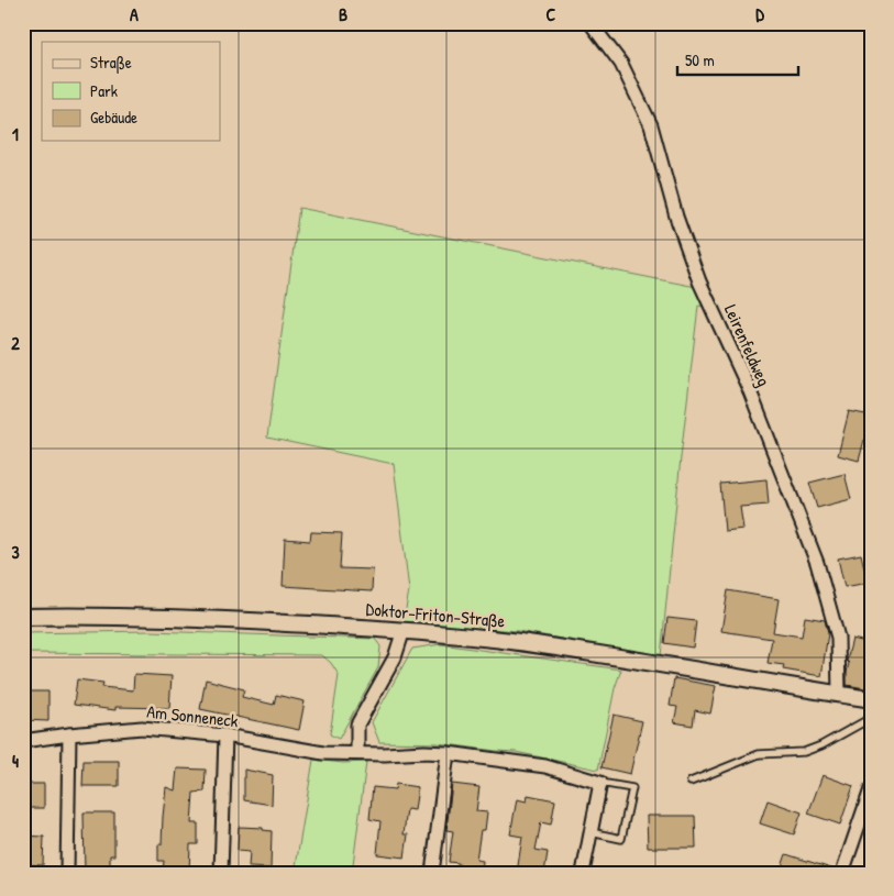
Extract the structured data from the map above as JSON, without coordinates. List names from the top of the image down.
{
  "streets": {
    "street": ["Leirenfeldweg", "Doktor-Friton-Straße", "Am Sonneneck"]
  },
  "crossings": [
    ["Leirenfeldweg", "Doktor-Friton-Straße"]
  ],
  "legend": ["Straße", "Park", "Gebäude"],
  "scale_bar": "50 m",
  "grid": {
    "columns": [
      "A",
      "B",
      "C",
      "D"
    ],
    "rows": [
      "1",
      "2",
      "3",
      "4"
    ]
  }
}
